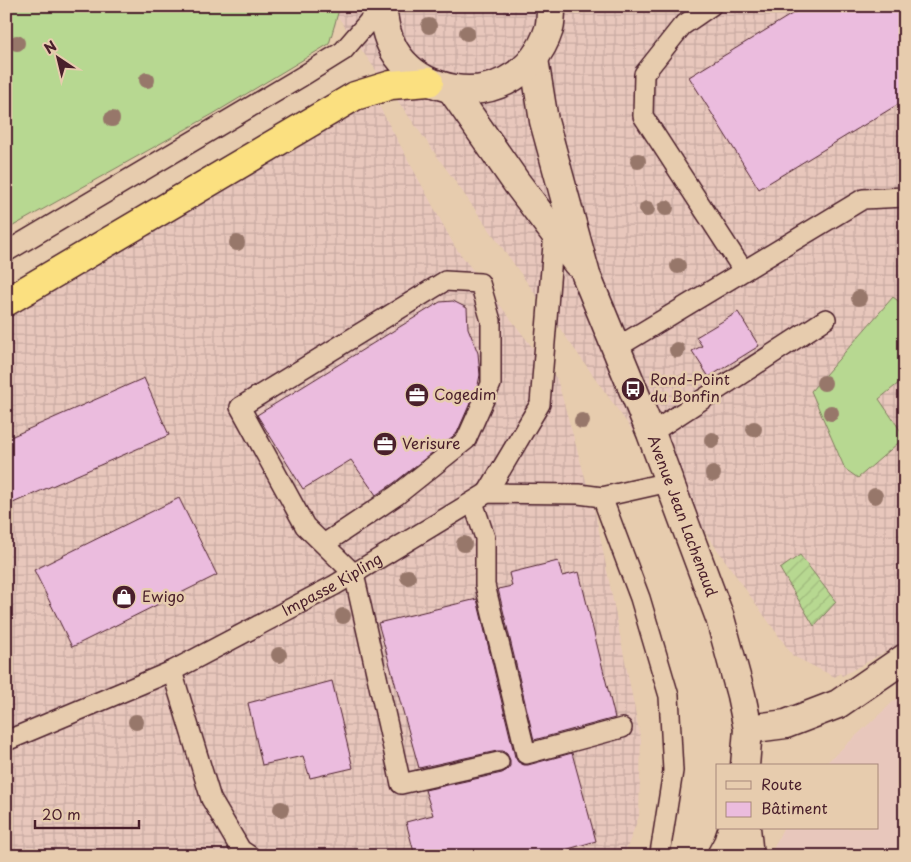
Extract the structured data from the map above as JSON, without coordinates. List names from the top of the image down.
{
  "streets": {
    "street": ["Avenue Jean Lachenaud"],
    "lane": ["Impasse Kipling"]
  },
  "places": {
    "bus stop": ["Rond-Point du Bonfin"],
    "office": ["Cogedim", "Verisure"],
    "shop": ["Ewigo"]
  },
  "legend": ["Route", "Bâtiment"],
  "scale_bar": "20 m",
  "north": "top left"
}
